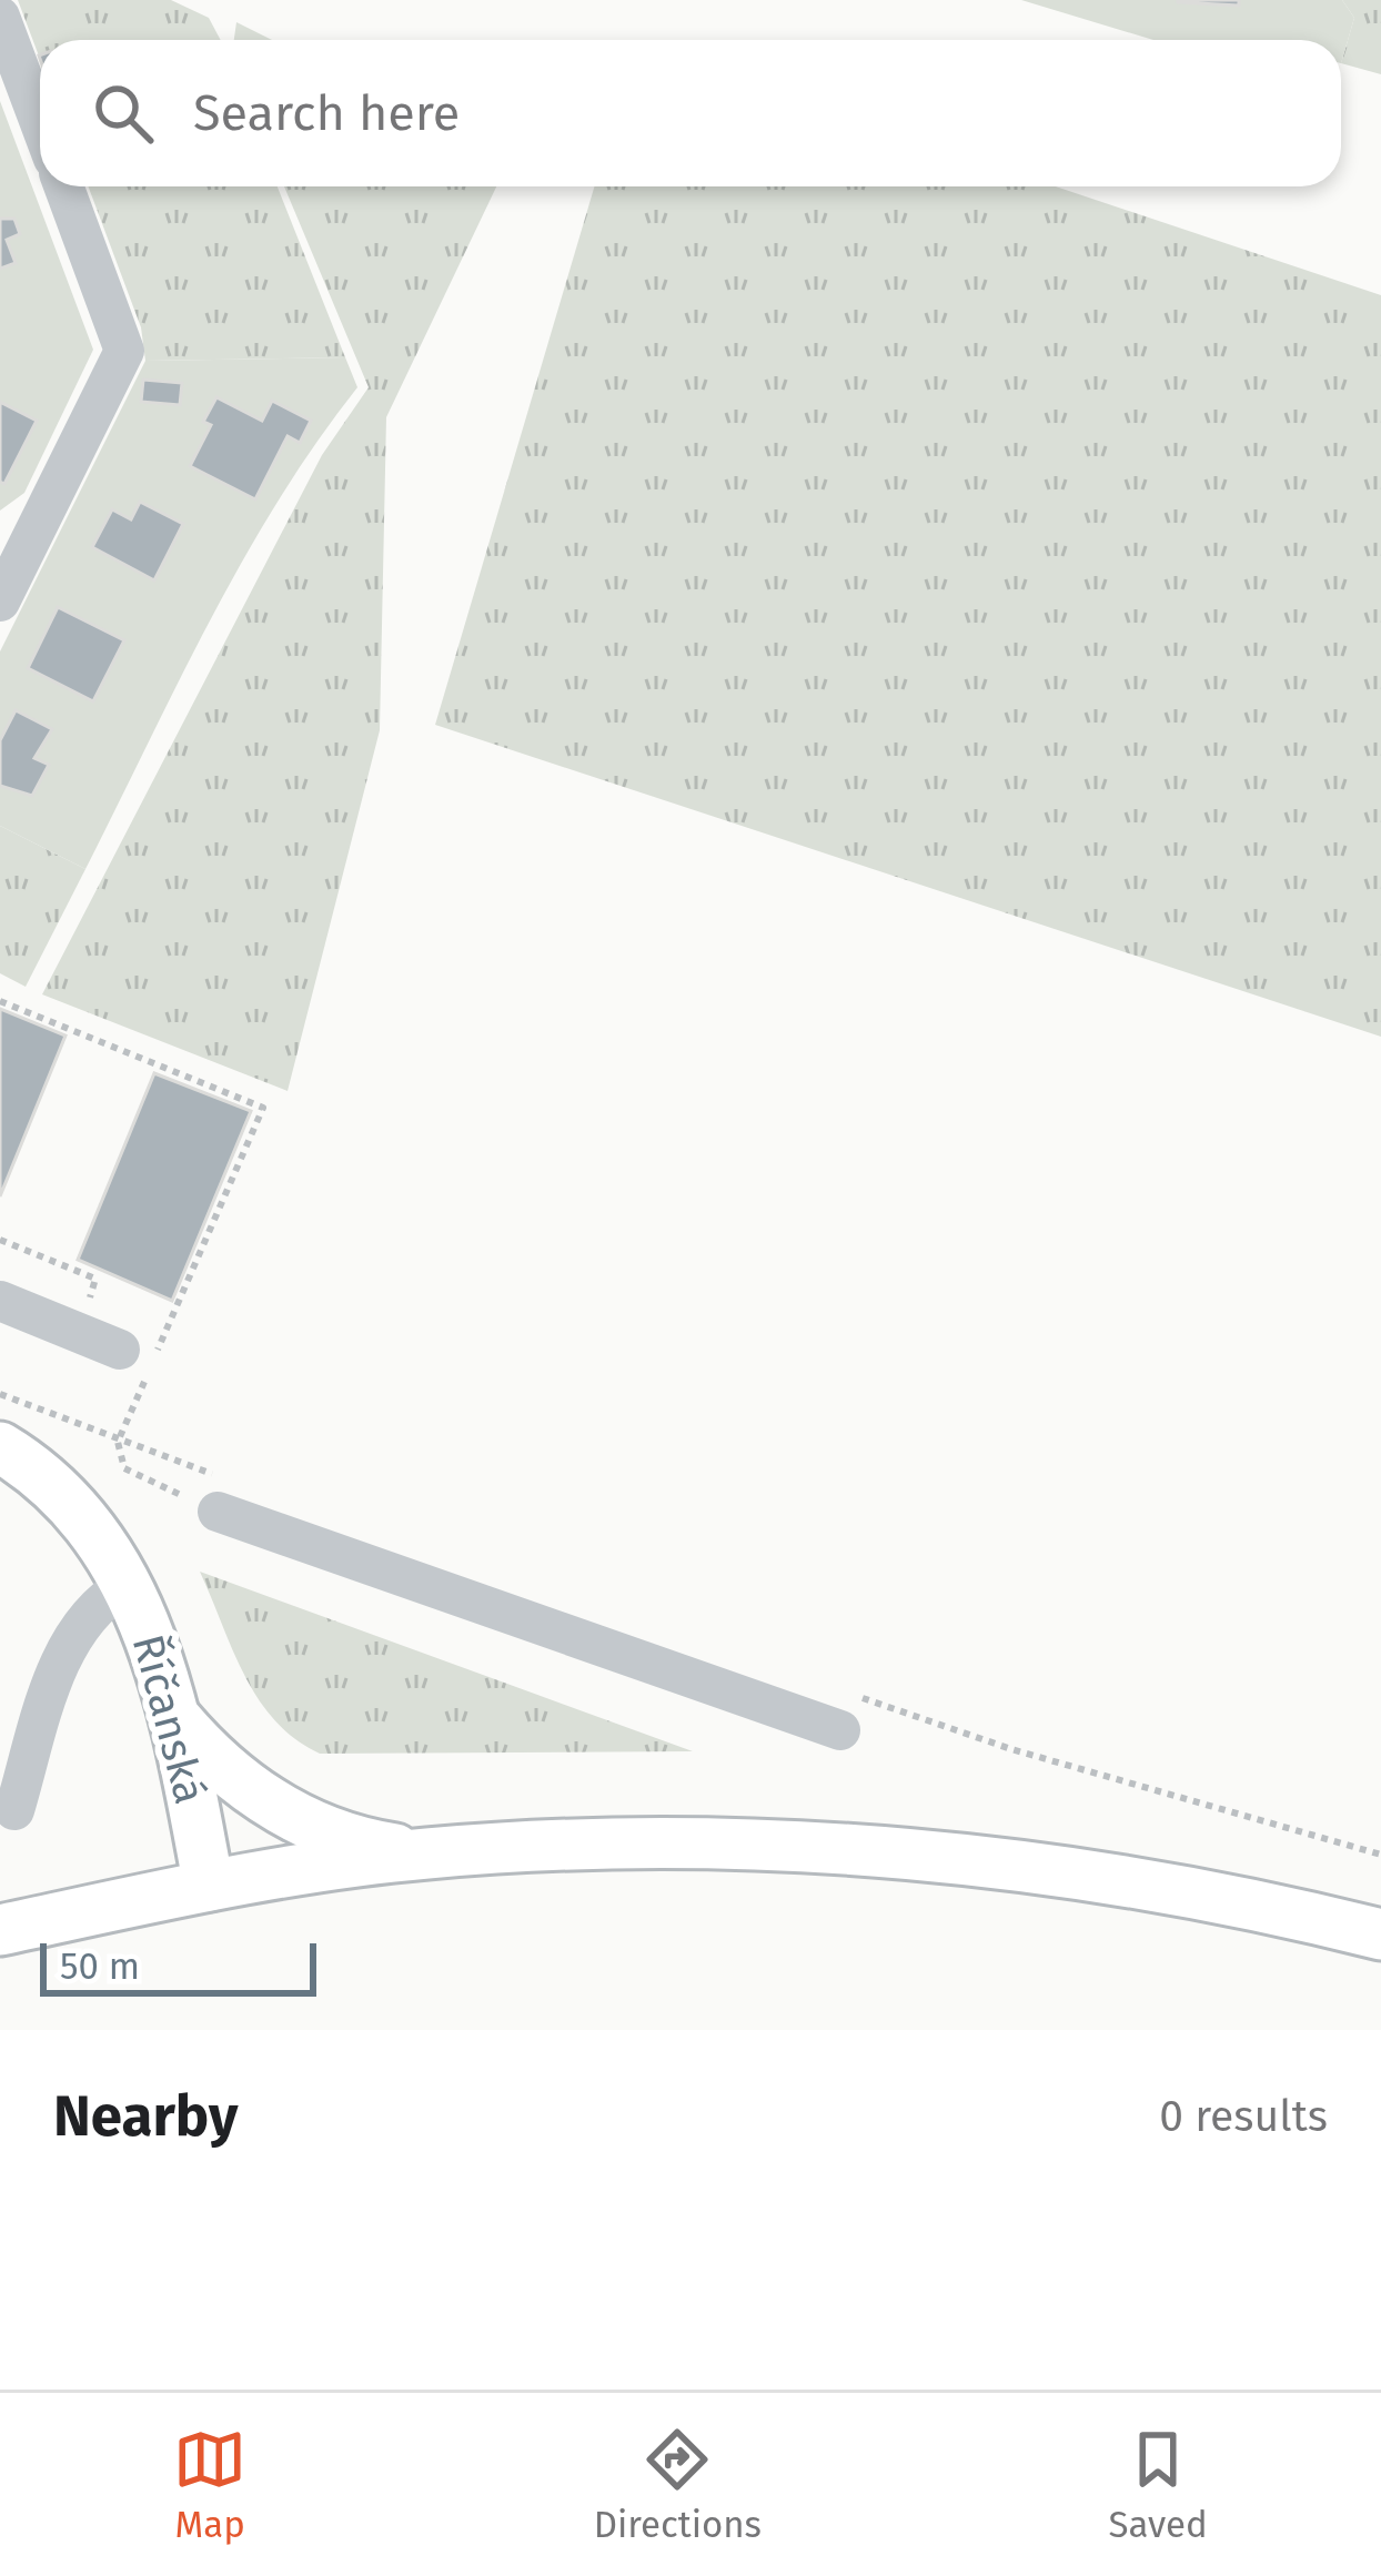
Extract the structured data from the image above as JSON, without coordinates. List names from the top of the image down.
{
  "streets": {
    "main road": ["Říčanská"]
  },
  "scale_bar": "50 m",
  "page": {
    "search": "Search here",
    "scale": "50 m",
    "heading": ["Nearby", "0 results"],
    "nav": ["Map", "Directions", "Saved"]
  }
}
